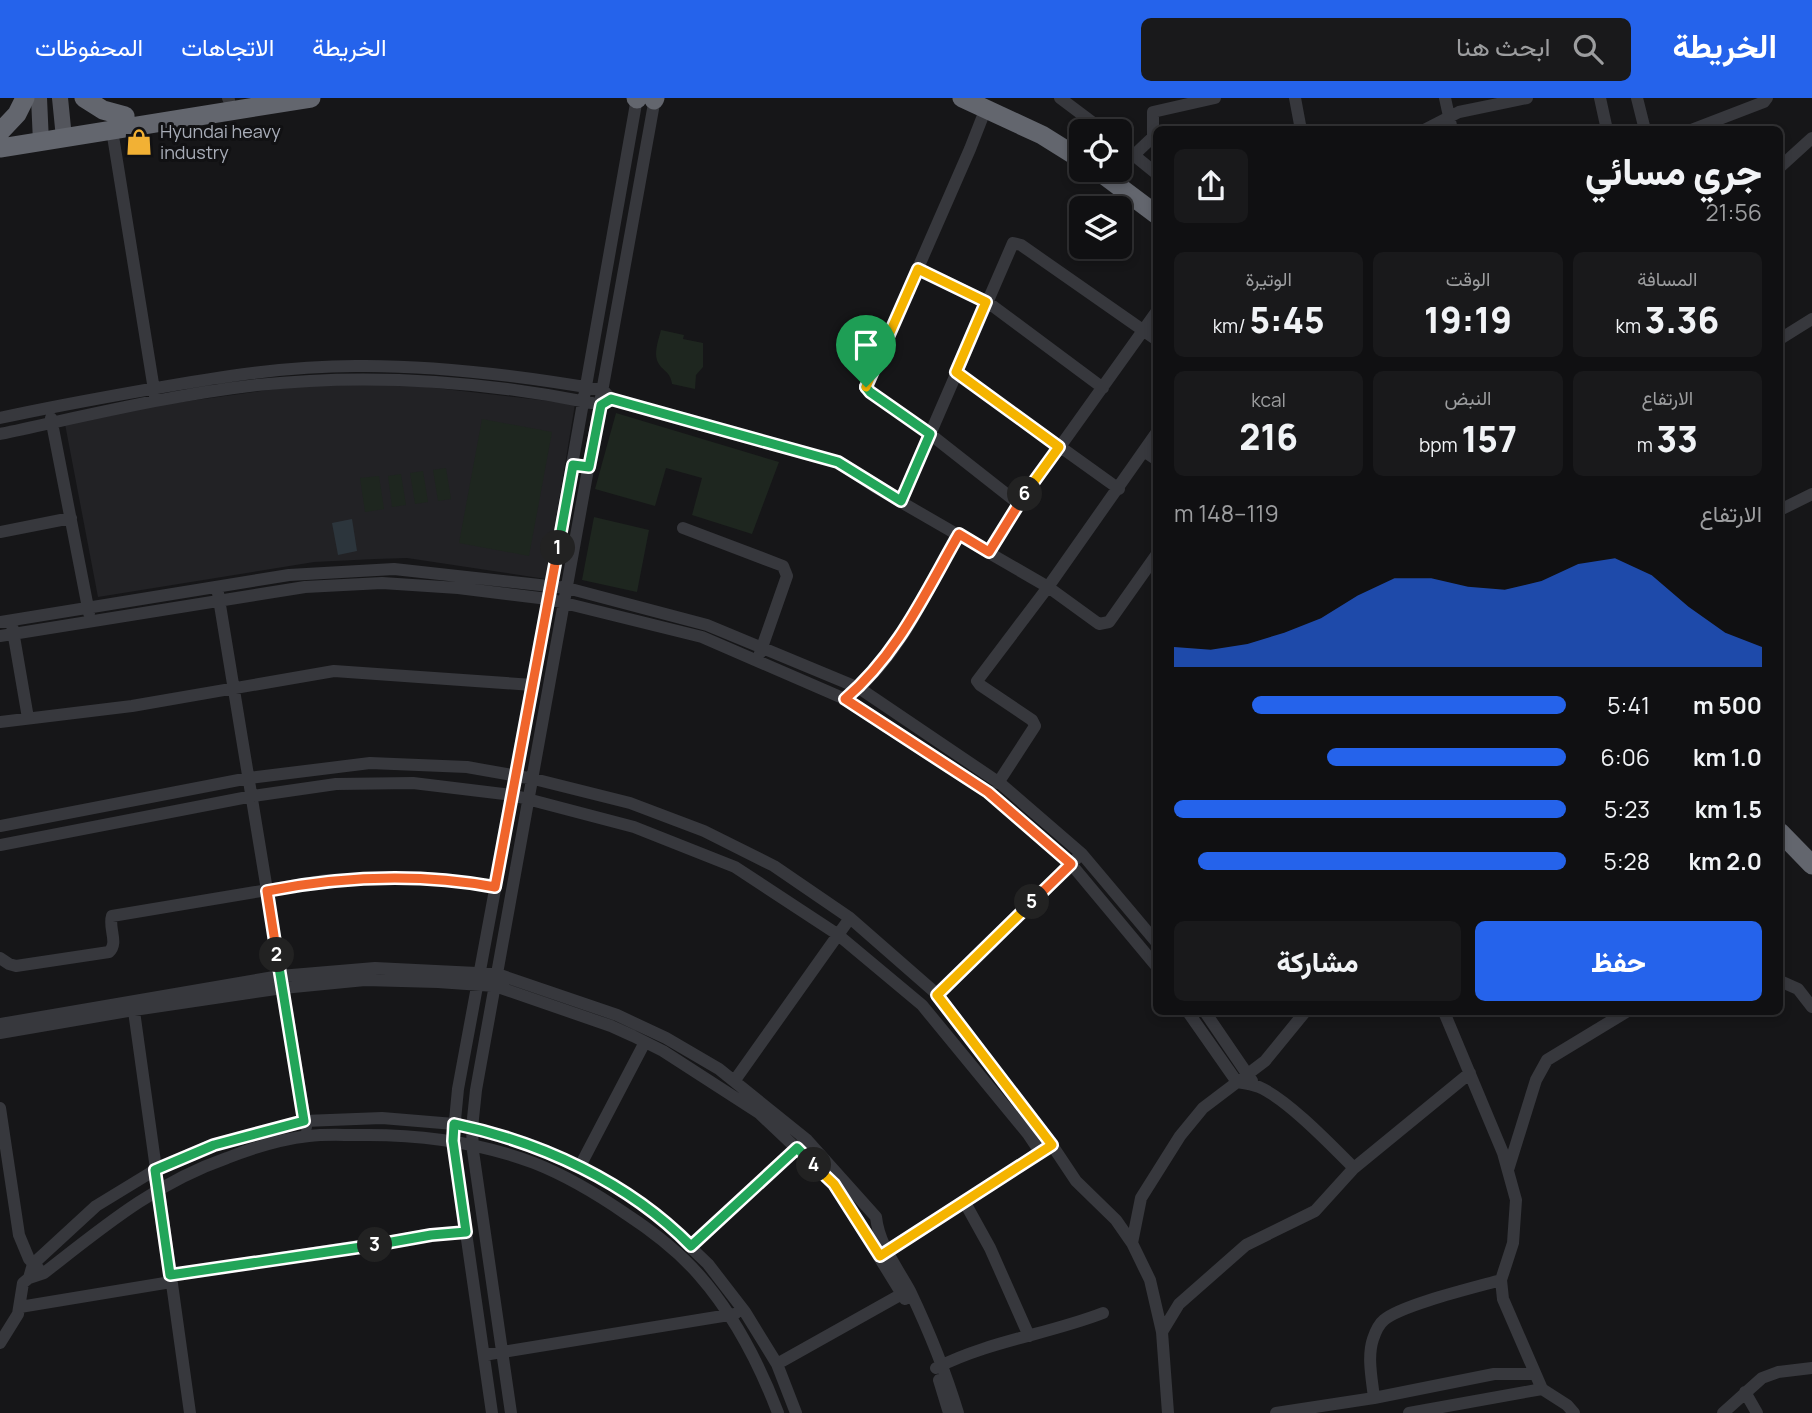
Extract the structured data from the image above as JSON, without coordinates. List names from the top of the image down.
{
  "places": {
    "shop": ["Hyundai heavy industry"]
  },
  "page": {
    "header": "الخريطة",
    "search": "ابحث هنا",
    "nav": ["الخريطة", "الاتجاهات", "المحفوظات"],
    "heading": ["جري مسائي", "21:56"],
    "stats": [
      ["المسافة", "3.36 km"],
      ["الوقت", "19:19"],
      ["الوتيرة", "5:45 /km"],
      ["الارتفاع", "33 m"],
      ["النبض", "157 bpm"],
      ["kcal", "216"]
    ],
    "pins": [
      "6",
      "1",
      "5",
      "2",
      "4",
      "3"
    ],
    "chart": ["الارتفاع", "119–148 m"],
    "list": [
      {
        "name": "500 m",
        "note": "5:41"
      },
      {
        "name": "1.0 km",
        "note": "6:06"
      },
      {
        "name": "1.5 km",
        "note": "5:23"
      },
      {
        "name": "2.0 km",
        "note": "5:28"
      }
    ],
    "buttons": ["حفظ", "مشاركة"]
  }
}
